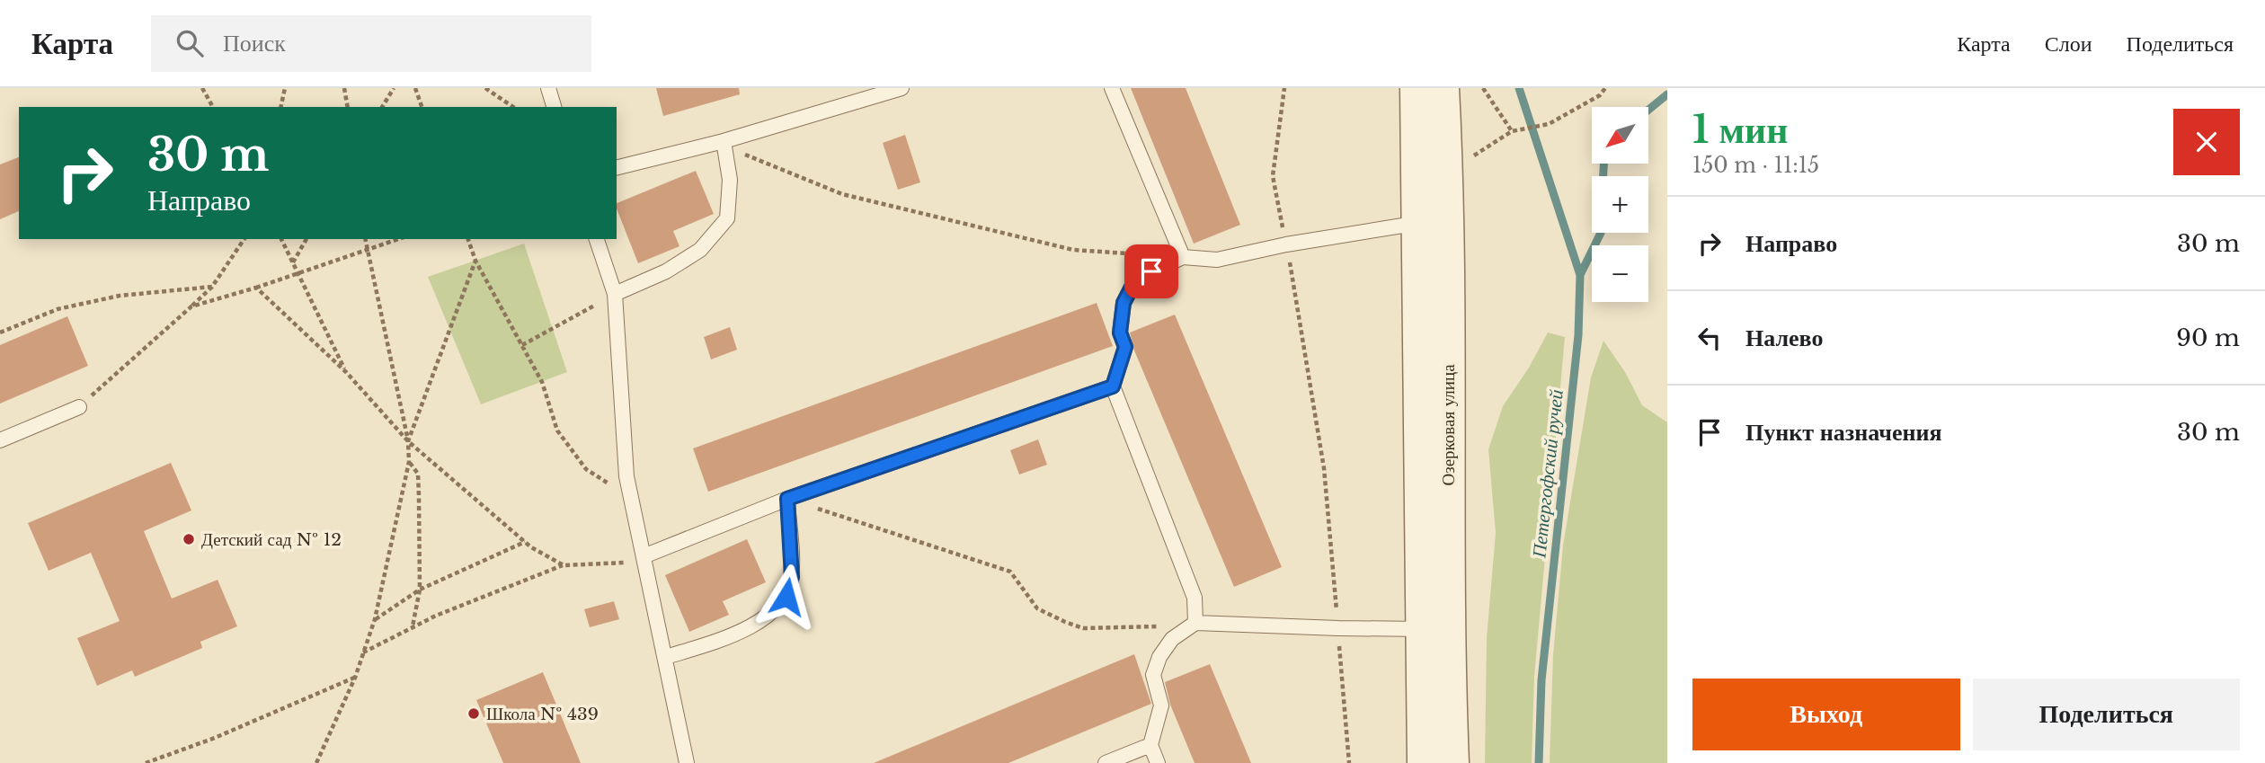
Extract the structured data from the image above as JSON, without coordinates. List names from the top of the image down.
{
  "streets": {
    "street": ["Озерковая улица"]
  },
  "water": ["Петергофский ручей"],
  "places": ["Детский сад № 12", "Школа № 439"],
  "north": "bottom left",
  "page": {
    "header": "Карта",
    "search": "Поиск",
    "nav": ["Карта", "Слои", "Поделиться"],
    "heading": ["1 мин", "150 m · 11:15"],
    "map_buttons": ["+", "−"],
    "turn": ["30 m", "Направо"],
    "list": [
      {
        "name": "Направо",
        "value": "30 m"
      },
      {
        "name": "Налево",
        "value": "90 m"
      },
      {
        "name": "Пункт назначения",
        "value": "30 m"
      }
    ],
    "buttons": ["Выход", "Поделиться"]
  }
}
